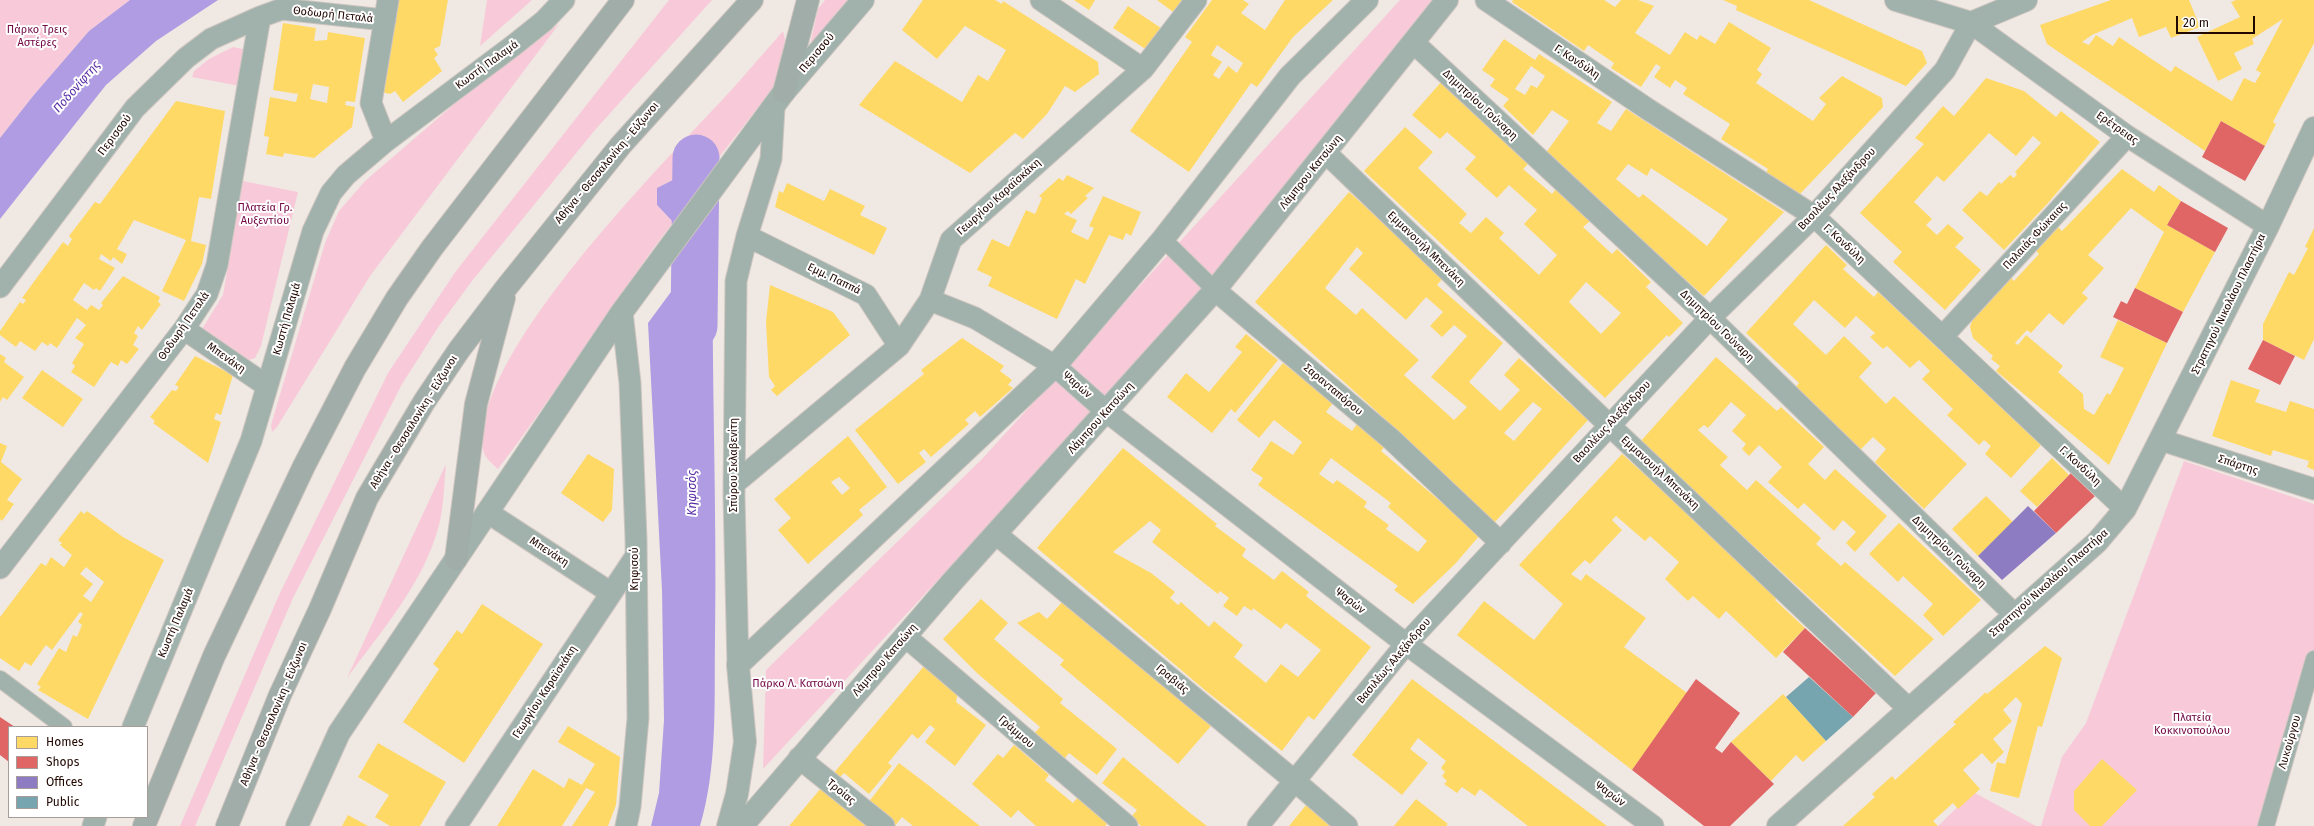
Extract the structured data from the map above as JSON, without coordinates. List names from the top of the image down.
{
  "streets": {
    "highway": ["Αθήνα - Θεσσαλονίκη - Εύζωνοι"],
    "street": [
      "Θοδωρή Πεταλά",
      "Περισσού",
      "Γ. Κονδύλη",
      "Κωστή Παλαμά",
      "Δημητρίου Γούναρη",
      "Ερέτρειας",
      "Λάμπρου Κατσώνη",
      "Βασιλέως Αλεξάνδρου",
      "Γεωργίου Καραϊσκάκη",
      "Παλαιάς Φώκαιας",
      "Εμμανουήλ Μπενάκη",
      "Εμμ. Παππά",
      "Στρατηγού Νικολάου Πλαστήρα",
      "Μπενάκη",
      "Ψαρών",
      "Σαρανταπόρου",
      "Σπύρου Σκλαβενίτη",
      "Σπάρτης",
      "Κηφισού",
      "Γραβιάς",
      "Γράμμου",
      "Λυκούργου",
      "Τροίας"
    ]
  },
  "crossings": [
    ["Θοδωρή Πεταλά", "Περισσού"],
    ["Θοδωρή Πεταλά", "Κωστή Παλαμά"],
    ["Θοδωρή Πεταλά", "Μπενάκη"],
    ["Περισσού", "Σπύρου Σκλαβενίτη"],
    ["Γ. Κονδύλη", "Βασιλέως Αλεξάνδρου"],
    ["Γ. Κονδύλη", "Παλαιάς Φώκαιας"],
    ["Γ. Κονδύλη", "Στρατηγού Νικολάου Πλαστήρα"],
    ["Κωστή Παλαμά", "Μπενάκη"],
    ["Δημητρίου Γούναρη", "Λάμπρου Κατσώνη"],
    ["Δημητρίου Γούναρη", "Βασιλέως Αλεξάνδρου"],
    ["Δημητρίου Γούναρη", "Στρατηγού Νικολάου Πλαστήρα"],
    ["Ερέτρειας", "Βασιλέως Αλεξάνδρου"],
    ["Ερέτρειας", "Παλαιάς Φώκαιας"],
    ["Ερέτρειας", "Στρατηγού Νικολάου Πλαστήρα"],
    ["Λάμπρου Κατσώνη", "Εμμανουήλ Μπενάκη"],
    ["Λάμπρου Κατσώνη", "Ψαρών"],
    ["Λάμπρου Κατσώνη", "Σαρανταπόρου"],
    ["Λάμπρου Κατσώνη", "Γραβιάς"],
    ["Λάμπρου Κατσώνη", "Γράμμου"],
    ["Λάμπρου Κατσώνη", "Τροίας"],
    ["Βασιλέως Αλεξάνδρου", "Εμμανουήλ Μπενάκη"],
    ["Βασιλέως Αλεξάνδρου", "Ψαρών"],
    ["Βασιλέως Αλεξάνδρου", "Σαρανταπόρου"],
    ["Βασιλέως Αλεξάνδρου", "Γραβιάς"],
    ["Γεωργίου Καραϊσκάκη", "Εμμ. Παππά"],
    ["Γεωργίου Καραϊσκάκη", "Μπενάκη"],
    ["Γεωργίου Καραϊσκάκη", "Σπύρου Σκλαβενίτη"],
    ["Γεωργίου Καραϊσκάκη", "Κηφισού"],
    ["Εμμανουήλ Μπενάκη", "Στρατηγού Νικολάου Πλαστήρα"],
    ["Εμμ. Παππά", "Σπύρου Σκλαβενίτη"],
    ["Στρατηγού Νικολάου Πλαστήρα", "Σπάρτης"]
  ],
  "water": ["Ποδονίφτης", "Κηφισός"],
  "parks": [
    "Πάρκο Τρεις Αστέρες",
    "Πλατεία Γρ. Αυξεντίου",
    "Πάρκο Λ. Κατσώνη",
    "Πλατεία Κοκκινοπούλου"
  ],
  "legend": [
    "Homes",
    "Shops",
    "Offices",
    "Public"
  ],
  "scale_bar": "20 m"
}
